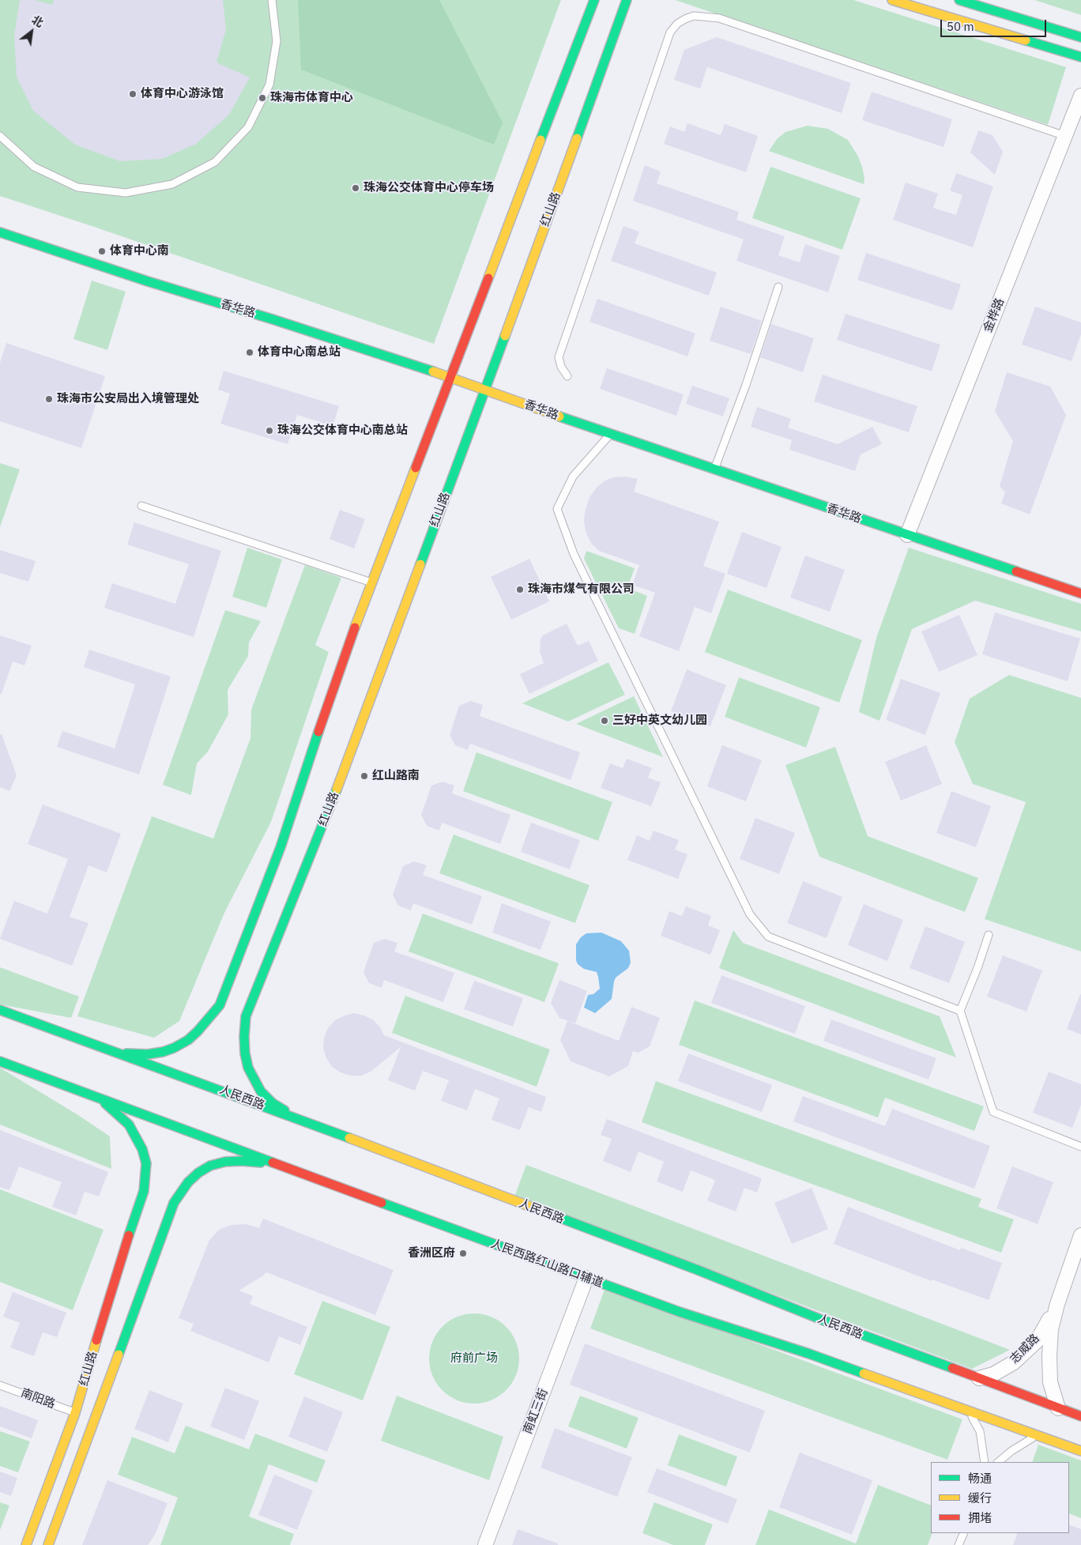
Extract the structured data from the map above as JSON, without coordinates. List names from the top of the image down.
{
  "streets": {
    "main road": [
      "红山路",
      "香华路",
      "人民西路",
      "人民西路红山路口辅道"
    ],
    "street": ["金桦路", "志威路", "南虹三街"],
    "lane": ["南阳路"]
  },
  "crossings": [
    ["红山路", "香华路"],
    ["红山路", "人民西路"],
    ["红山路", "人民西路红山路口辅道"],
    ["红山路", "南阳路"],
    ["香华路", "金桦路"],
    ["人民西路", "志威路"],
    ["人民西路红山路口辅道", "南虹三街"]
  ],
  "parks": ["府前广场"],
  "places": [
    "体育中心游泳馆",
    "珠海市体育中心",
    "珠海公交体育中心停车场",
    "体育中心南",
    "体育中心南总站",
    "珠海市公安局出入境管理处",
    "珠海公交体育中心南总站",
    "珠海市煤气有限公司",
    "三好中英文幼儿园",
    "红山路南",
    "香洲区府"
  ],
  "legend": ["畅通", "缓行", "拥堵"],
  "scale_bar": "50 m",
  "north": "top right"
}
